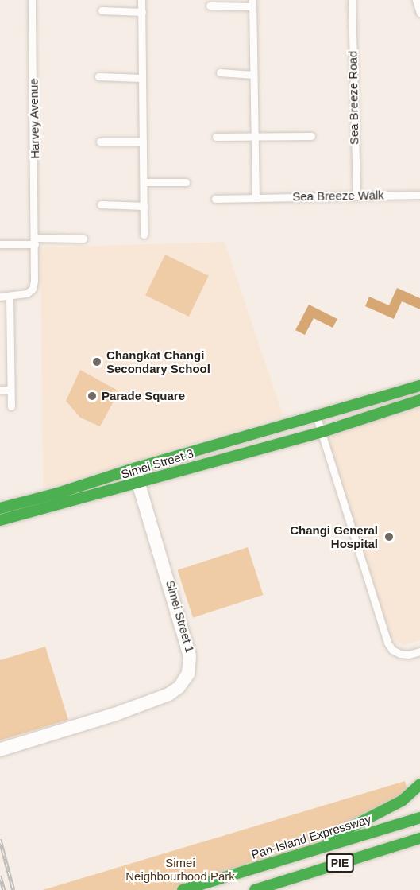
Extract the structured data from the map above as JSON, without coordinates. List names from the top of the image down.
{
  "streets": {
    "main road": ["Simei Street 3", "Pan-Island Expressway", "PIE"],
    "street": [
      "Sea Breeze Road",
      "Harvey Avenue",
      "Sea Breeze Walk",
      "Simei Street 1"
    ]
  },
  "crossings": [
    ["Sea Breeze Road", "Sea Breeze Walk"],
    ["Simei Street 3", "Simei Street 1"]
  ],
  "parks": ["Simei Neighbourhood Park"],
  "places": ["Changkat Changi Secondary School", "Parade Square", "Changi General Hospital"]
}
